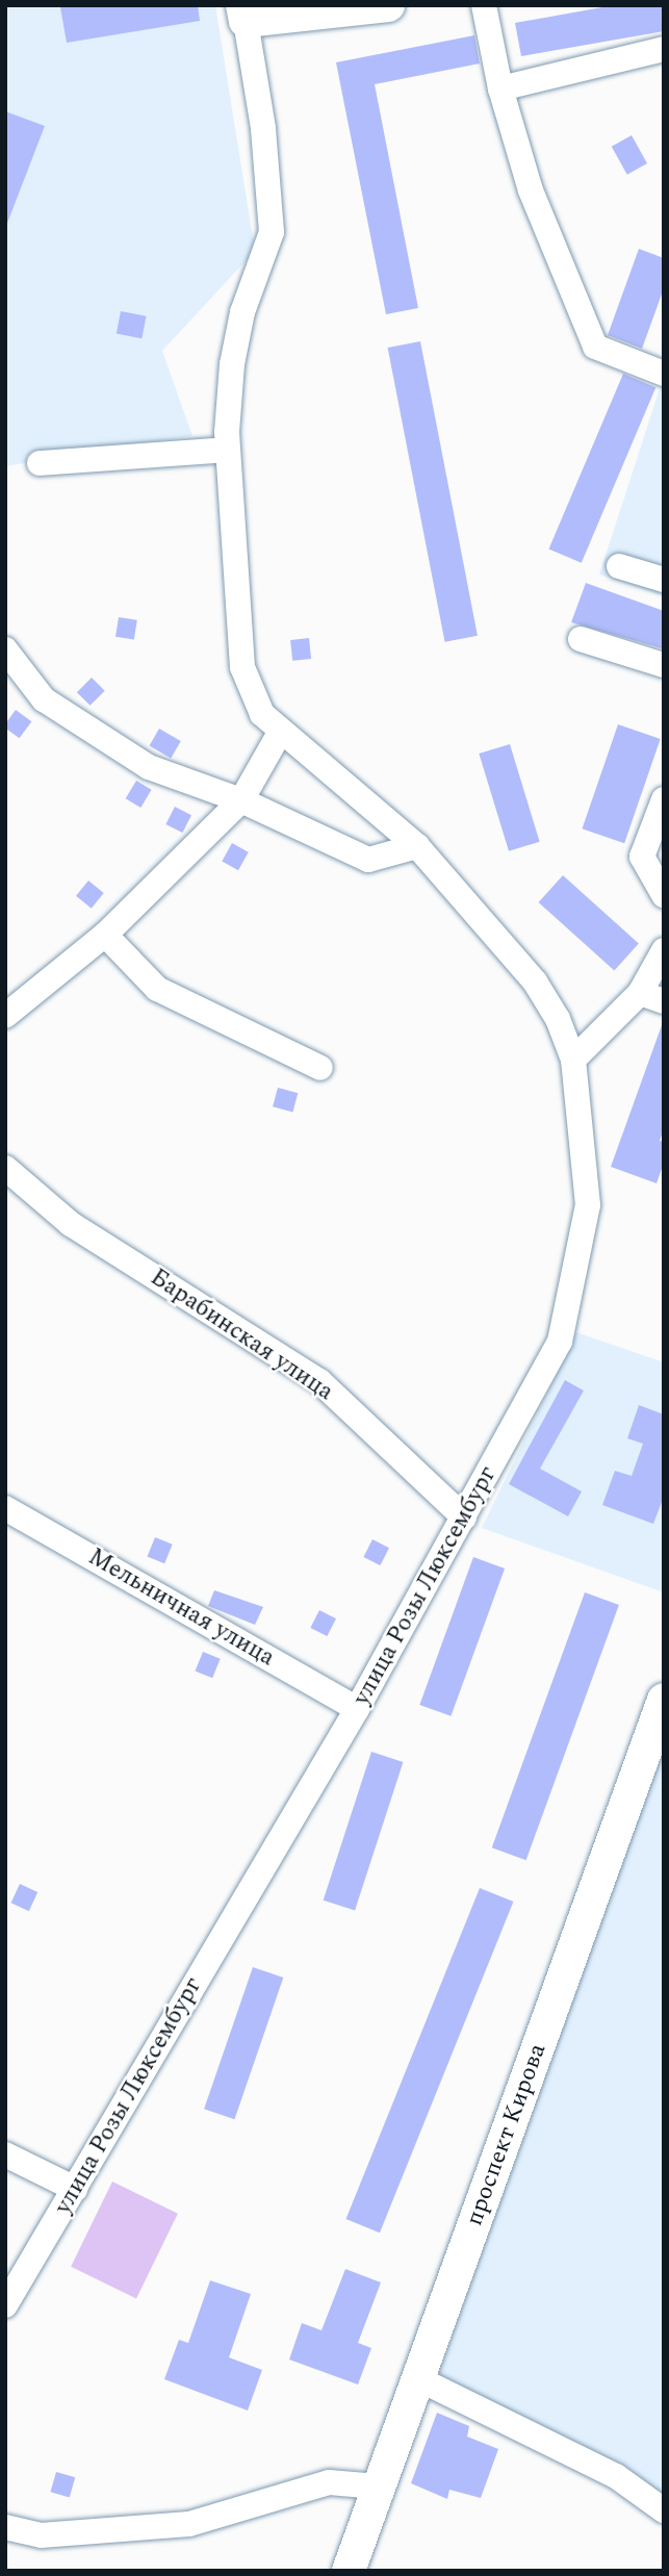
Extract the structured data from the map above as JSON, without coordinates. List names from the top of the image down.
{
  "streets": {
    "main road": ["проспект Кирова"],
    "street": ["Барабинская улица", "улица Розы Люксембург", "Мельничная улица"]
  },
  "crossings": [
    ["Барабинская улица", "улица Розы Люксембург"],
    ["улица Розы Люксембург", "Мельничная улица"]
  ]
}
